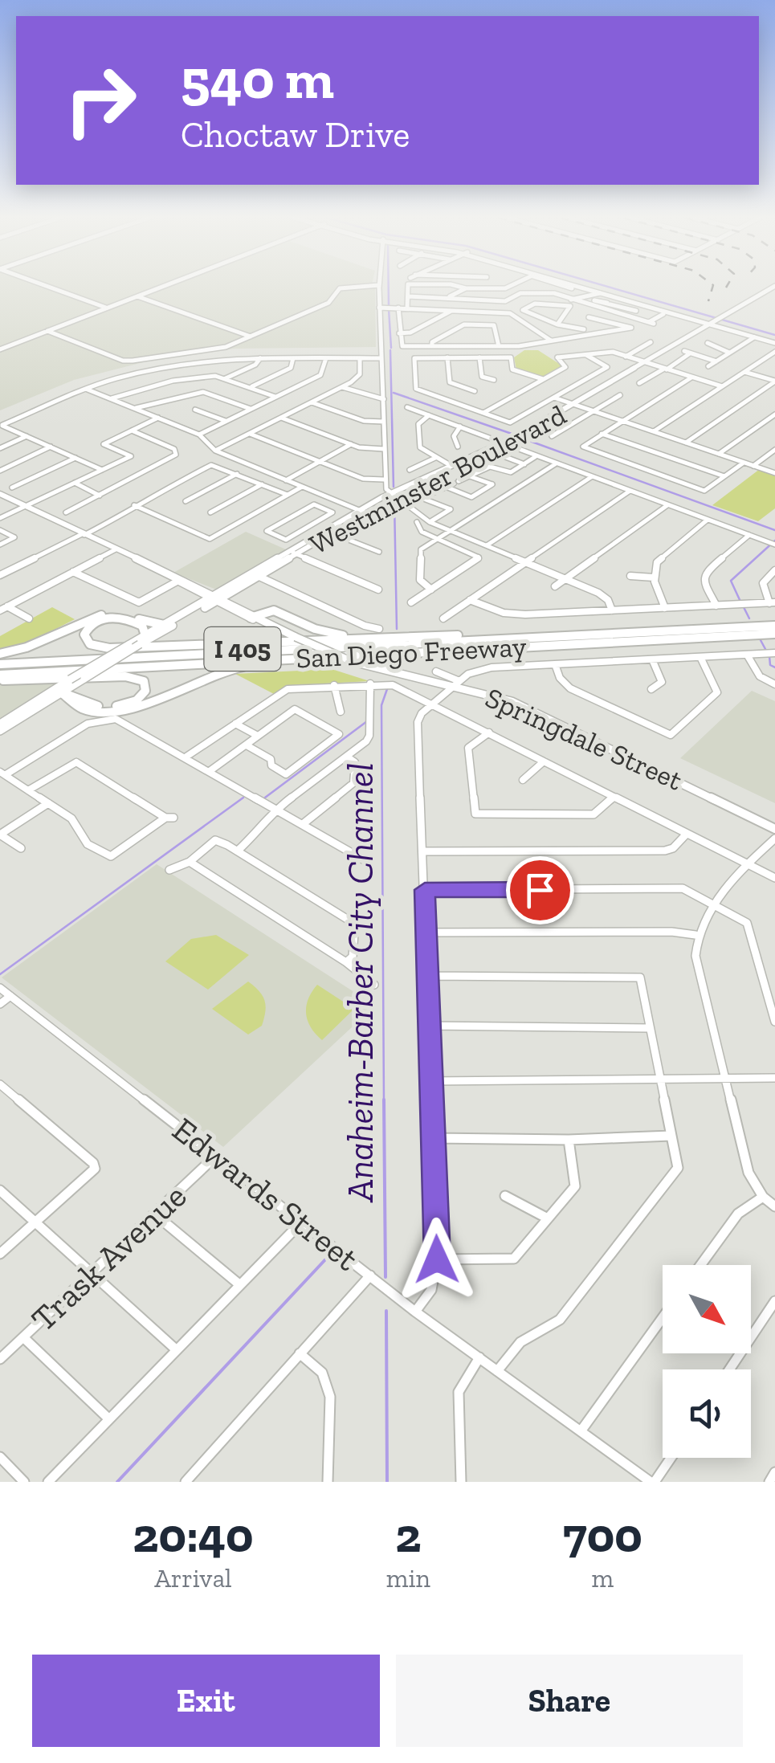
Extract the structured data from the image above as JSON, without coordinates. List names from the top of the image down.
{
  "streets": {
    "highway": ["I 405", "San Diego Freeway"],
    "main road": ["Westminster Boulevard", "Springdale Street"],
    "street": ["Edwards Street", "Trask Avenue"]
  },
  "crossings": [
    ["Westminster Boulevard", "Springdale Street"],
    ["Edwards Street", "Trask Avenue"]
  ],
  "water": ["Anaheim-Barber City Channel"],
  "north": "bottom right",
  "page": {
    "turn": ["540 m", "Choctaw Drive"],
    "eta": [
      "20:40",
      "Arrival",
      "2",
      "min",
      "700",
      "m"
    ],
    "buttons": ["Exit", "Share"]
  }
}
